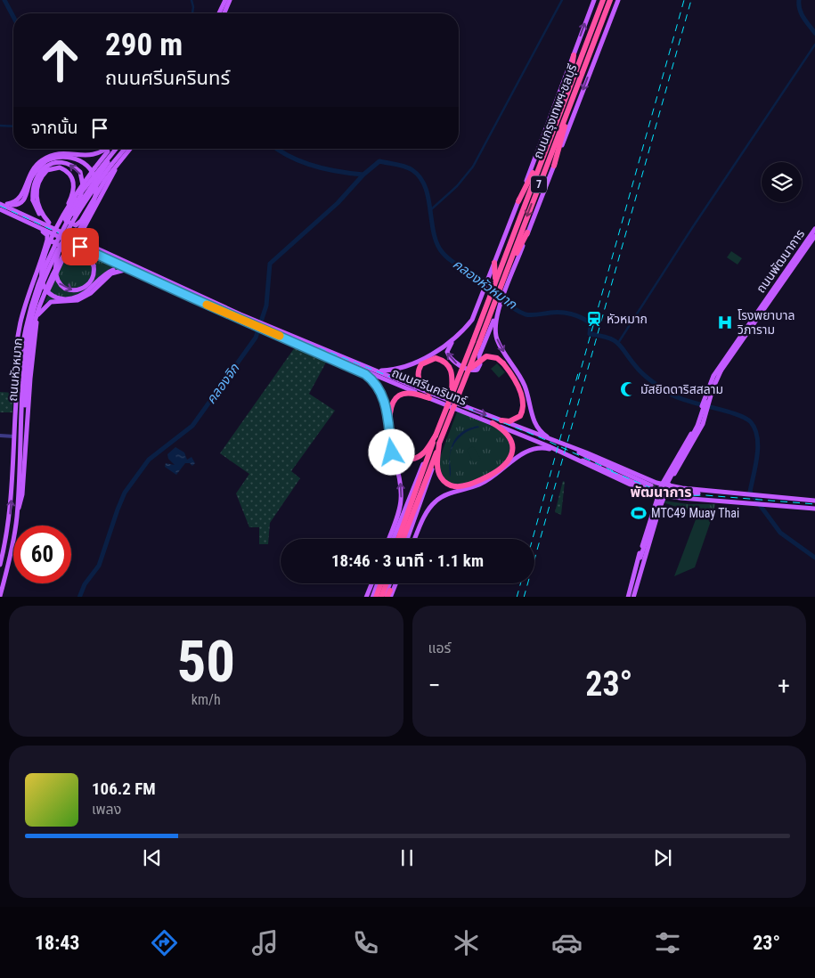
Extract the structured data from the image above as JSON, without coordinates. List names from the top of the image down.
{
  "streets": {
    "highway": ["ถนนกรุงเทพฯ-ชลบุรี", "7"],
    "main road": ["ถนนพัฒนาการ", "ถนนหัวหมาก", "ถนนศรีนครินทร์"]
  },
  "crossings": [
    ["ถนนพัฒนาการ", "ถนนศรีนครินทร์"]
  ],
  "districts": ["พัฒนาการ"],
  "water": ["คลองหัวหมาก", "คลองจิก"],
  "places": {
    "station": ["หัวหมาก"],
    "hospital": ["โรงพยาบาล วิภาราม"],
    "mosque": ["มัสยิดดาริสสลาม"],
    "sports": ["MTC49 Muay Thai"]
  },
  "page": {
    "turn": ["290 m", "ถนนศรีนครินทร์"],
    "then": "จากนั้น",
    "limit": "60",
    "trip": "18:46 · 3 นาที · 1.1 km",
    "tile": [
      ["50", "km/h"],
      "แอร์"
    ],
    "heat": ["−", "23°", "+"],
    "song": ["106.2 FM", "เพลง"],
    "tabs": ["18:43", "23°"]
  }
}
